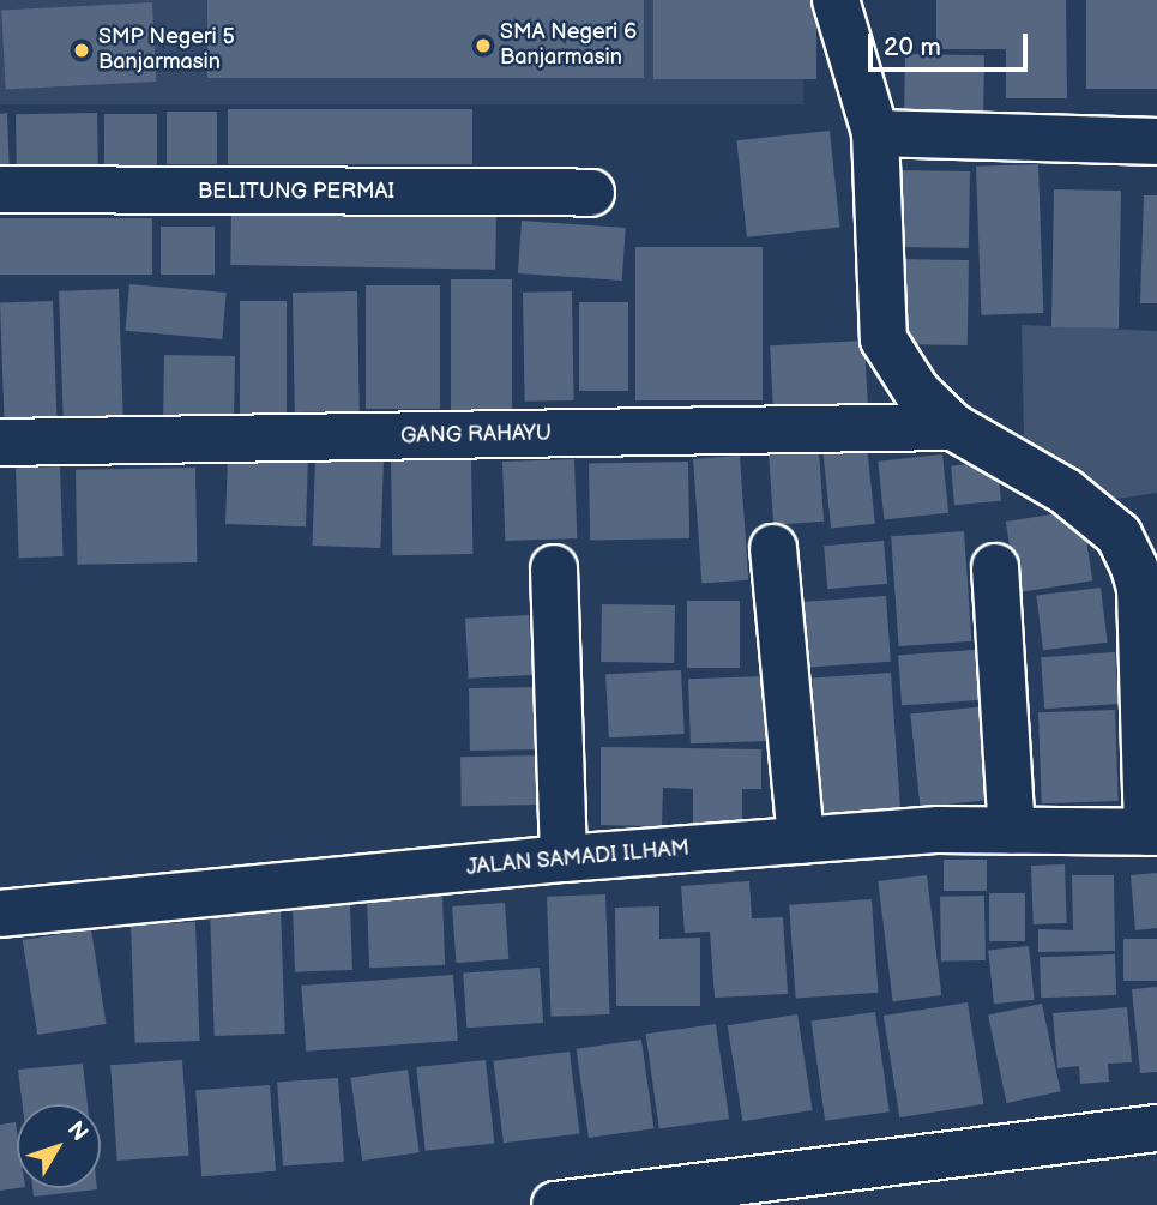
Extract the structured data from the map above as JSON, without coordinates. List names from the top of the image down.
{
  "streets": {
    "street": ["BELITUNG PERMAI", "GANG RAHAYU", "JALAN SAMADI ILHAM"]
  },
  "places": ["SMA Negeri 6 Banjarmasin", "SMP Negeri 5 Banjarmasin"],
  "scale_bar": "20 m",
  "north": "top right"
}
